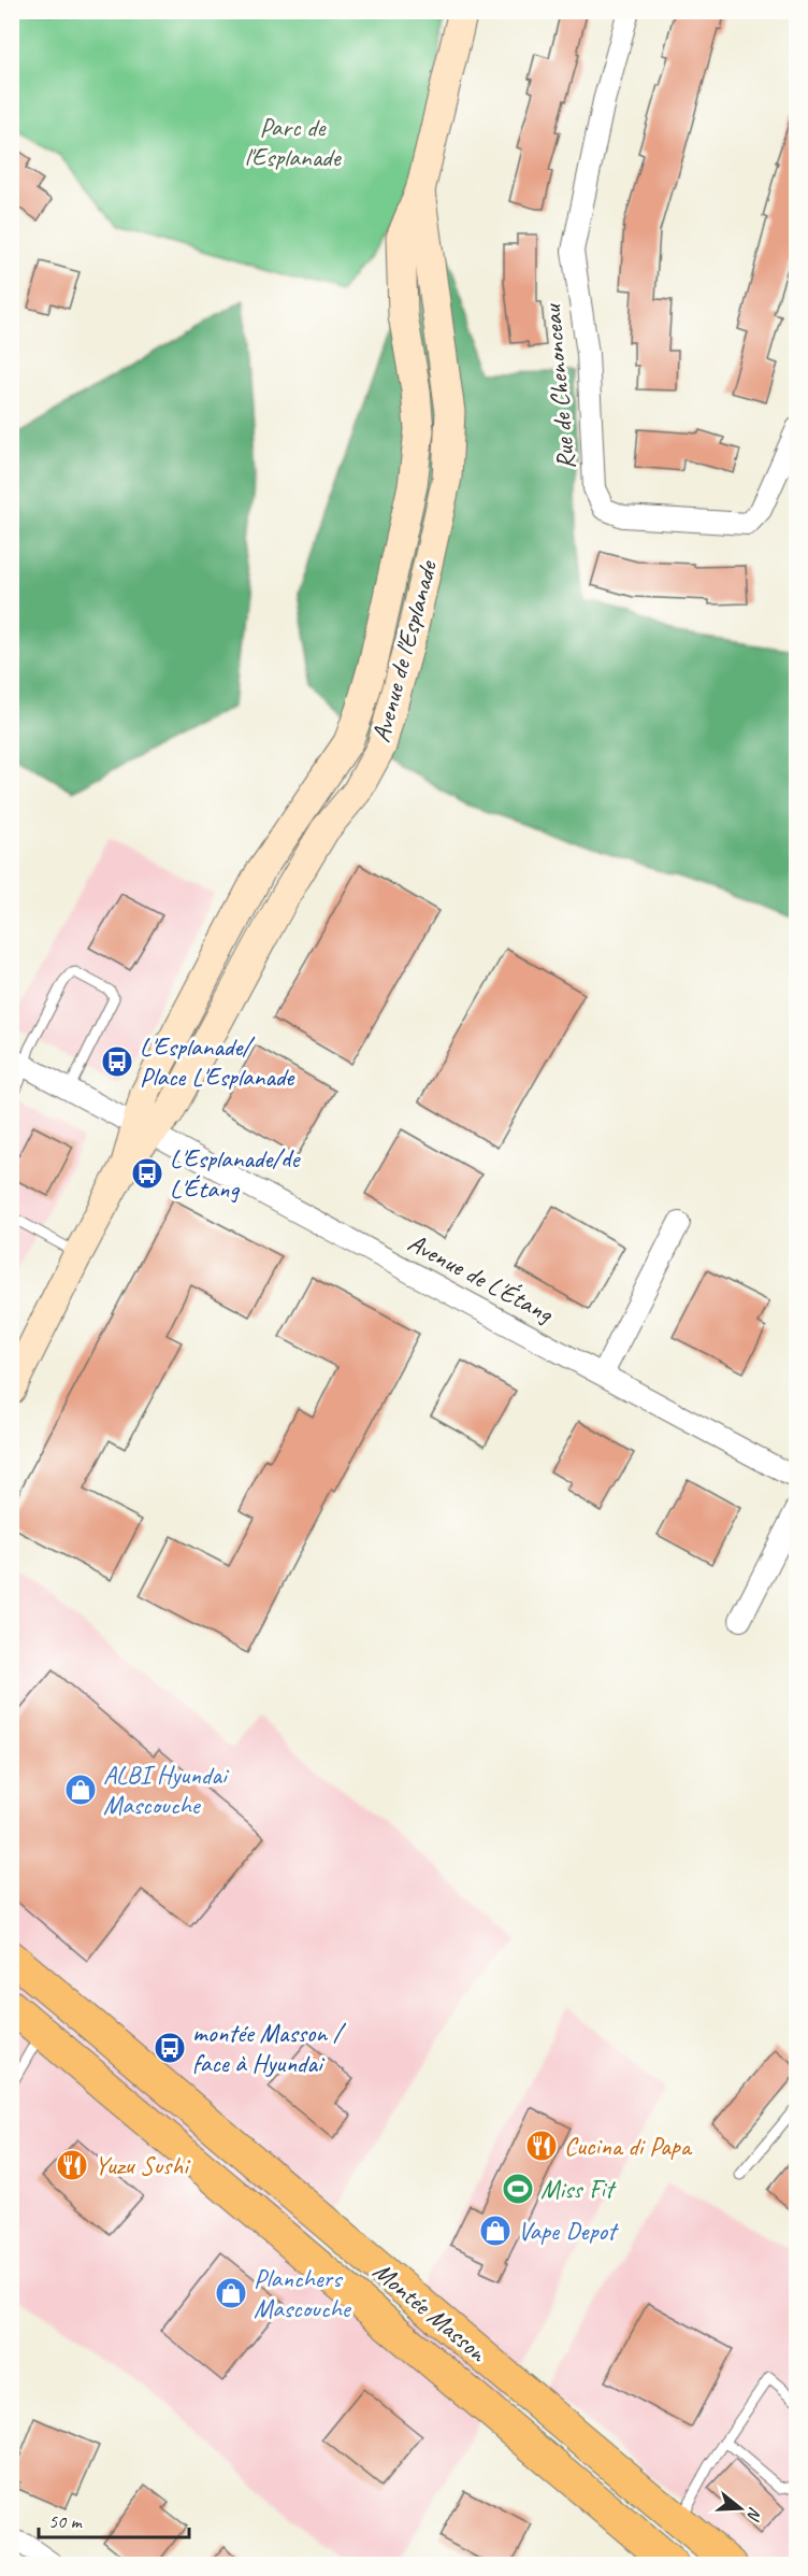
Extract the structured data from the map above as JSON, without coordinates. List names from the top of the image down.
{
  "streets": {
    "main road": ["Montée Masson"],
    "street": ["Rue de Chenonceau", "Avenue de l'Esplanade", "Avenue de L'Étang"]
  },
  "crossings": [
    ["Avenue de l'Esplanade", "Avenue de L'Étang"]
  ],
  "parks": ["Parc de l'Esplanade"],
  "places": {
    "bus stop": ["L'Esplanade/ Place L'Esplanade", "L'Esplanade/de L'Étang", "montée Masson / face à Hyundai"],
    "shop": ["ALBI Hyundai Mascouche", "Vape Depot", "Planchers Mascouche"],
    "restaurant": ["Cucina di Papa", "Yuzu Sushi"],
    "sports": ["Miss Fit"]
  },
  "scale_bar": "50 m",
  "north": "right"
}
